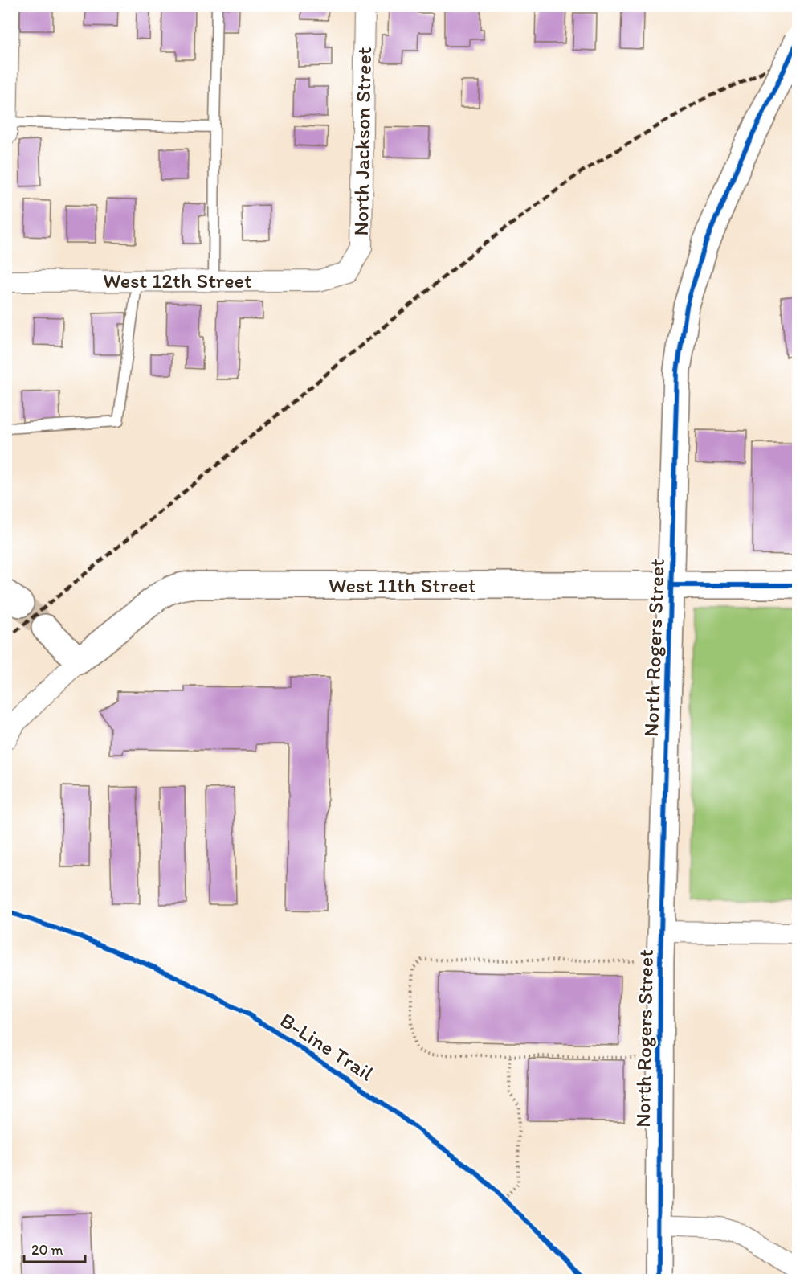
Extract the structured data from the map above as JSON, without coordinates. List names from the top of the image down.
{
  "streets": {
    "street": [
      "North Jackson Street",
      "West 12th Street",
      "West 11th Street",
      "North Rogers Street"
    ],
    "cycle path": ["B-Line Trail"]
  },
  "crossings": [
    ["North Jackson Street", "West 12th Street"],
    ["West 11th Street", "North Rogers Street"]
  ],
  "scale_bar": "20 m"
}
